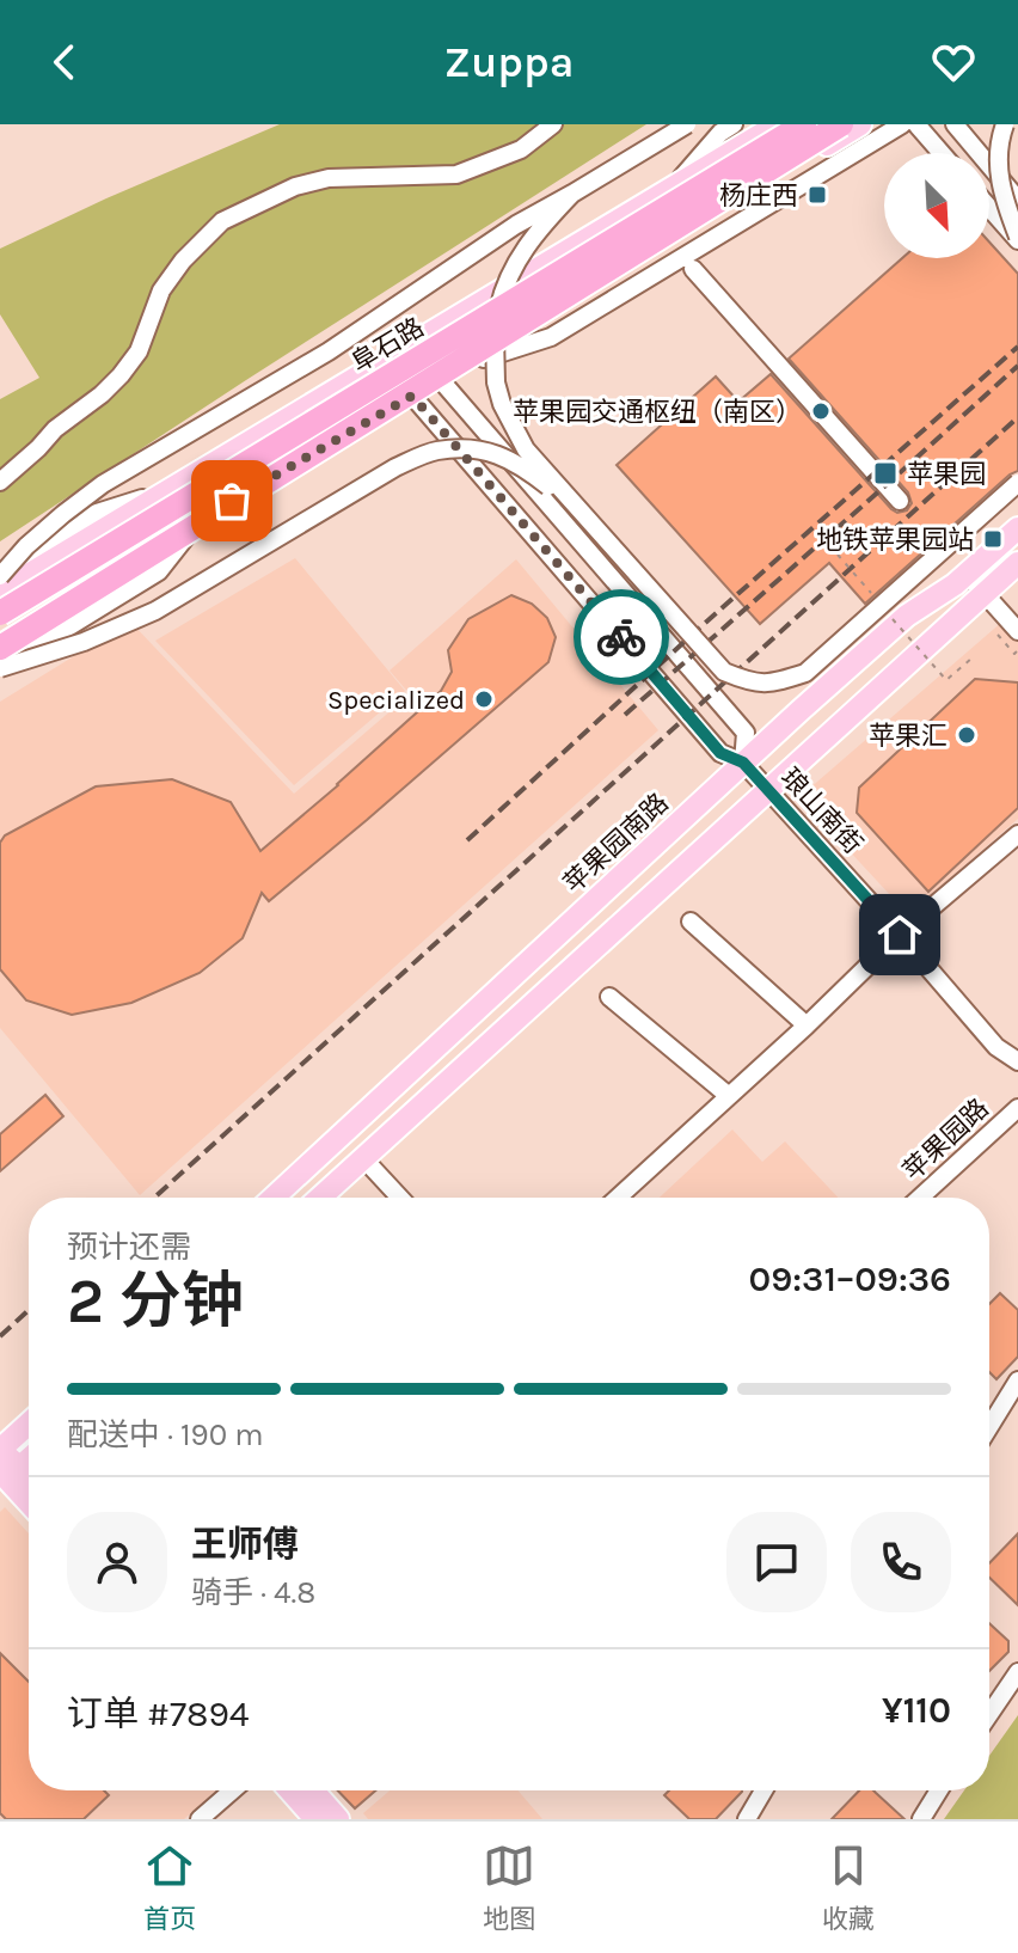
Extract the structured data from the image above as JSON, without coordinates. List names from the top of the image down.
{
  "streets": {
    "highway": ["阜石路"],
    "main road": ["苹果园南路"],
    "street": ["琅山南街", "苹果园路"]
  },
  "crossings": [
    ["琅山南街", "苹果园南路"]
  ],
  "places": {
    "transit": ["杨庄西", "苹果园", "地铁苹果园站"],
    "other": ["苹果园交通枢纽（南区）", "Specialized", "苹果汇"]
  },
  "north": "bottom right",
  "page": {
    "header": "Zuppa",
    "heading": ["2 分钟", "预计还需", "09:31–09:36"],
    "panel": [
      "王师傅",
      "骑手 · 4.8",
      "订单 #7894",
      "¥110"
    ],
    "bar": "配送中 · 190 m",
    "tabs": ["首页", "地图", "收藏"]
  }
}
